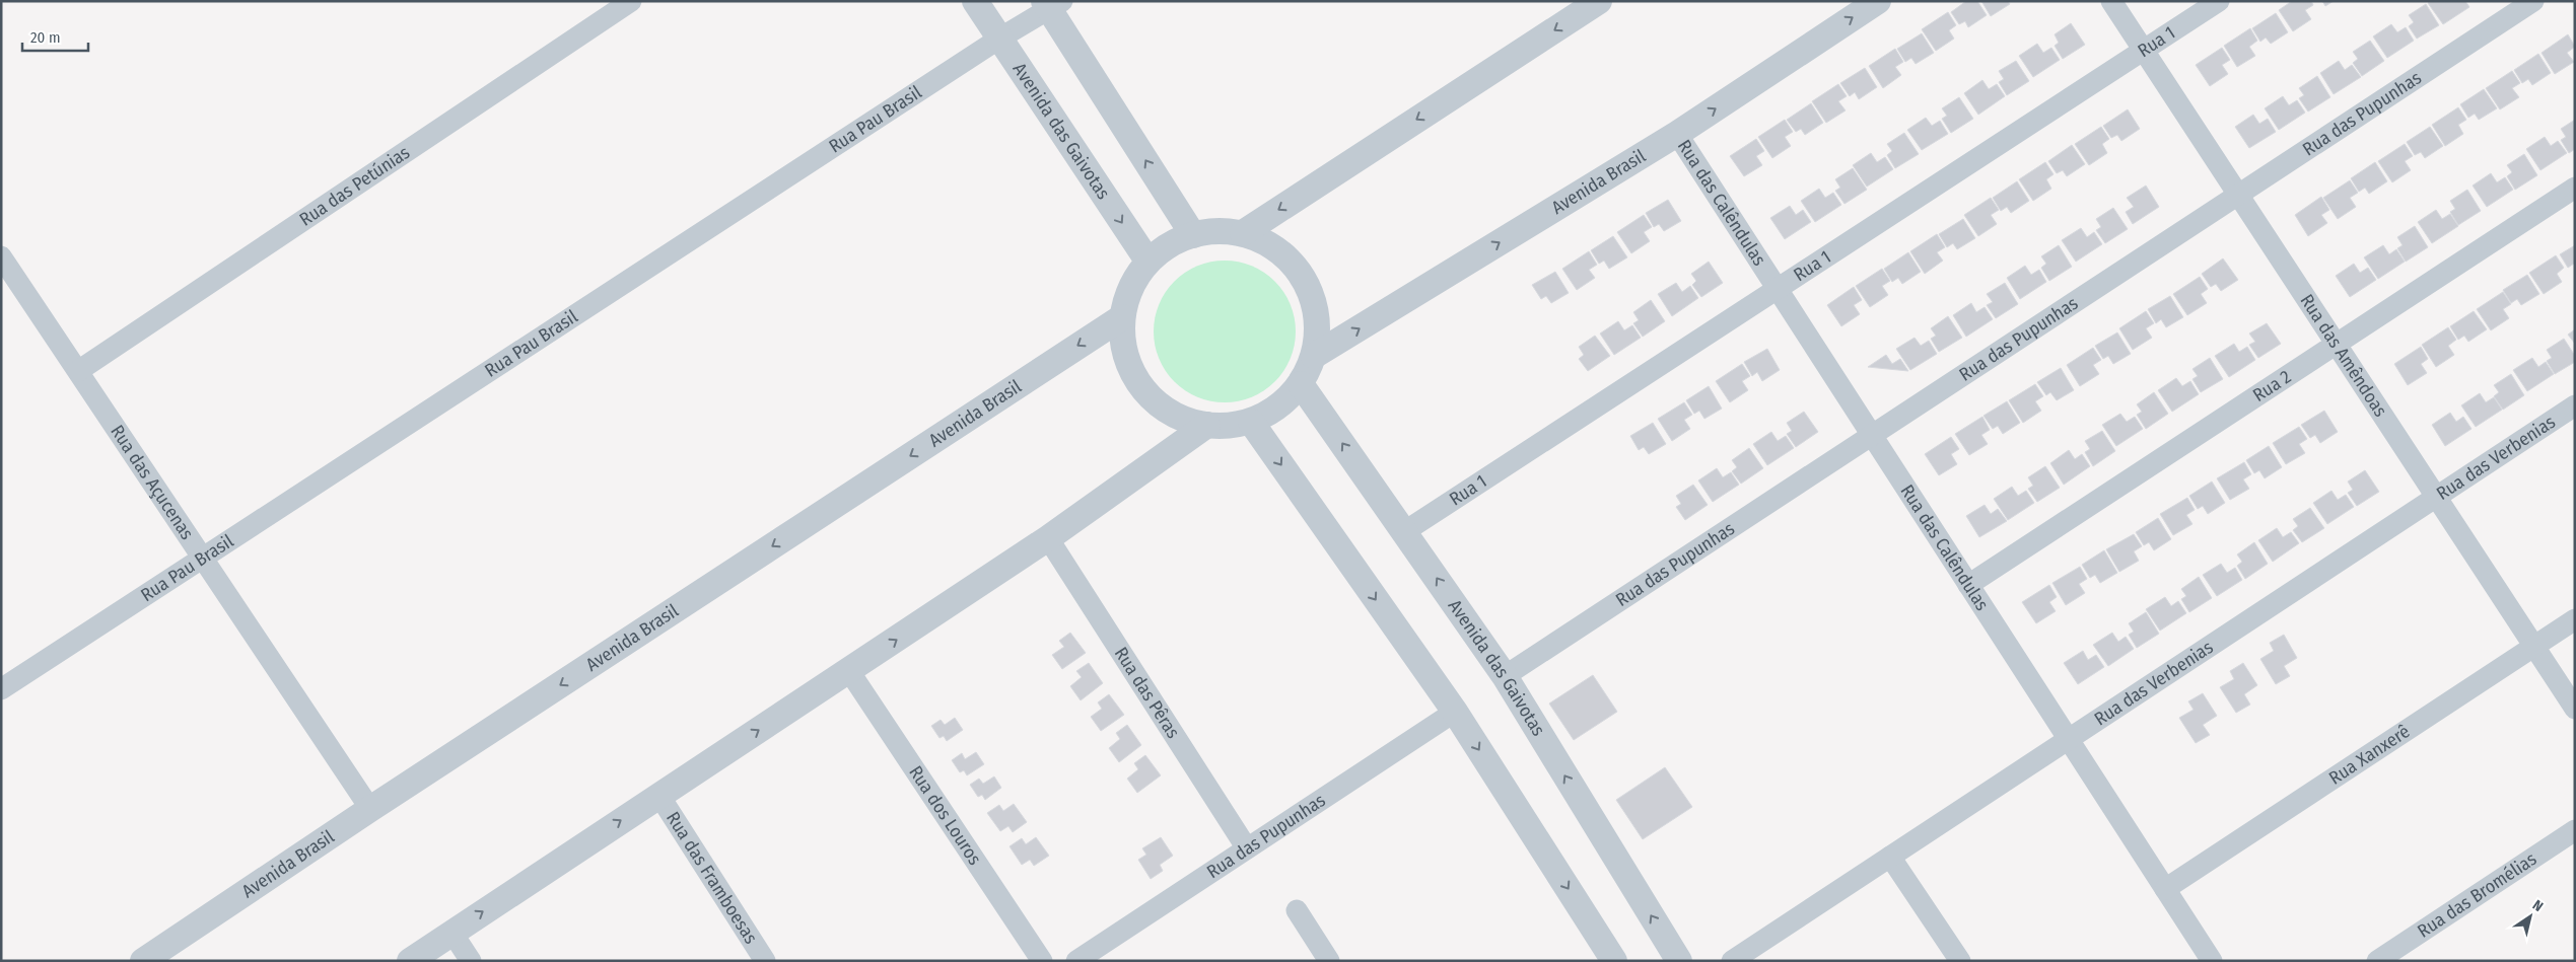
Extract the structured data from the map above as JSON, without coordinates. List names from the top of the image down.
{
  "streets": {
    "street": [
      "Rua 1",
      "Rua das Pupunhas",
      "Rua Pau Brasil",
      "Avenida das Gaivotas",
      "Avenida Brasil",
      "Rua das Petúnias",
      "Rua das Calêndulas",
      "Rua das Amêndoas",
      "Rua 2",
      "Rua das Verbenias",
      "Rua das Açucenas",
      "Rua das Pêras",
      "Rua Xanxerê",
      "Rua dos Louros",
      "Rua das Framboesas",
      "Rua das Bromélias"
    ]
  },
  "crossings": [
    ["Rua 1", "Avenida das Gaivotas"],
    ["Rua 1", "Rua das Calêndulas"],
    ["Rua 1", "Rua das Amêndoas"],
    ["Rua das Pupunhas", "Avenida das Gaivotas"],
    ["Rua das Pupunhas", "Rua das Calêndulas"],
    ["Rua das Pupunhas", "Rua das Amêndoas"],
    ["Rua das Pupunhas", "Rua das Pêras"],
    ["Rua Pau Brasil", "Avenida das Gaivotas"],
    ["Rua Pau Brasil", "Rua das Açucenas"],
    ["Avenida Brasil", "Rua das Calêndulas"],
    ["Avenida Brasil", "Rua das Açucenas"],
    ["Rua das Petúnias", "Rua das Açucenas"],
    ["Rua das Calêndulas", "Rua 2"],
    ["Rua das Calêndulas", "Rua das Verbenias"],
    ["Rua das Calêndulas", "Rua Xanxerê"],
    ["Rua das Amêndoas", "Rua 2"],
    ["Rua das Amêndoas", "Rua das Verbenias"],
    ["Rua das Amêndoas", "Rua Xanxerê"]
  ],
  "scale_bar": "20 m",
  "north": "top right"
}
